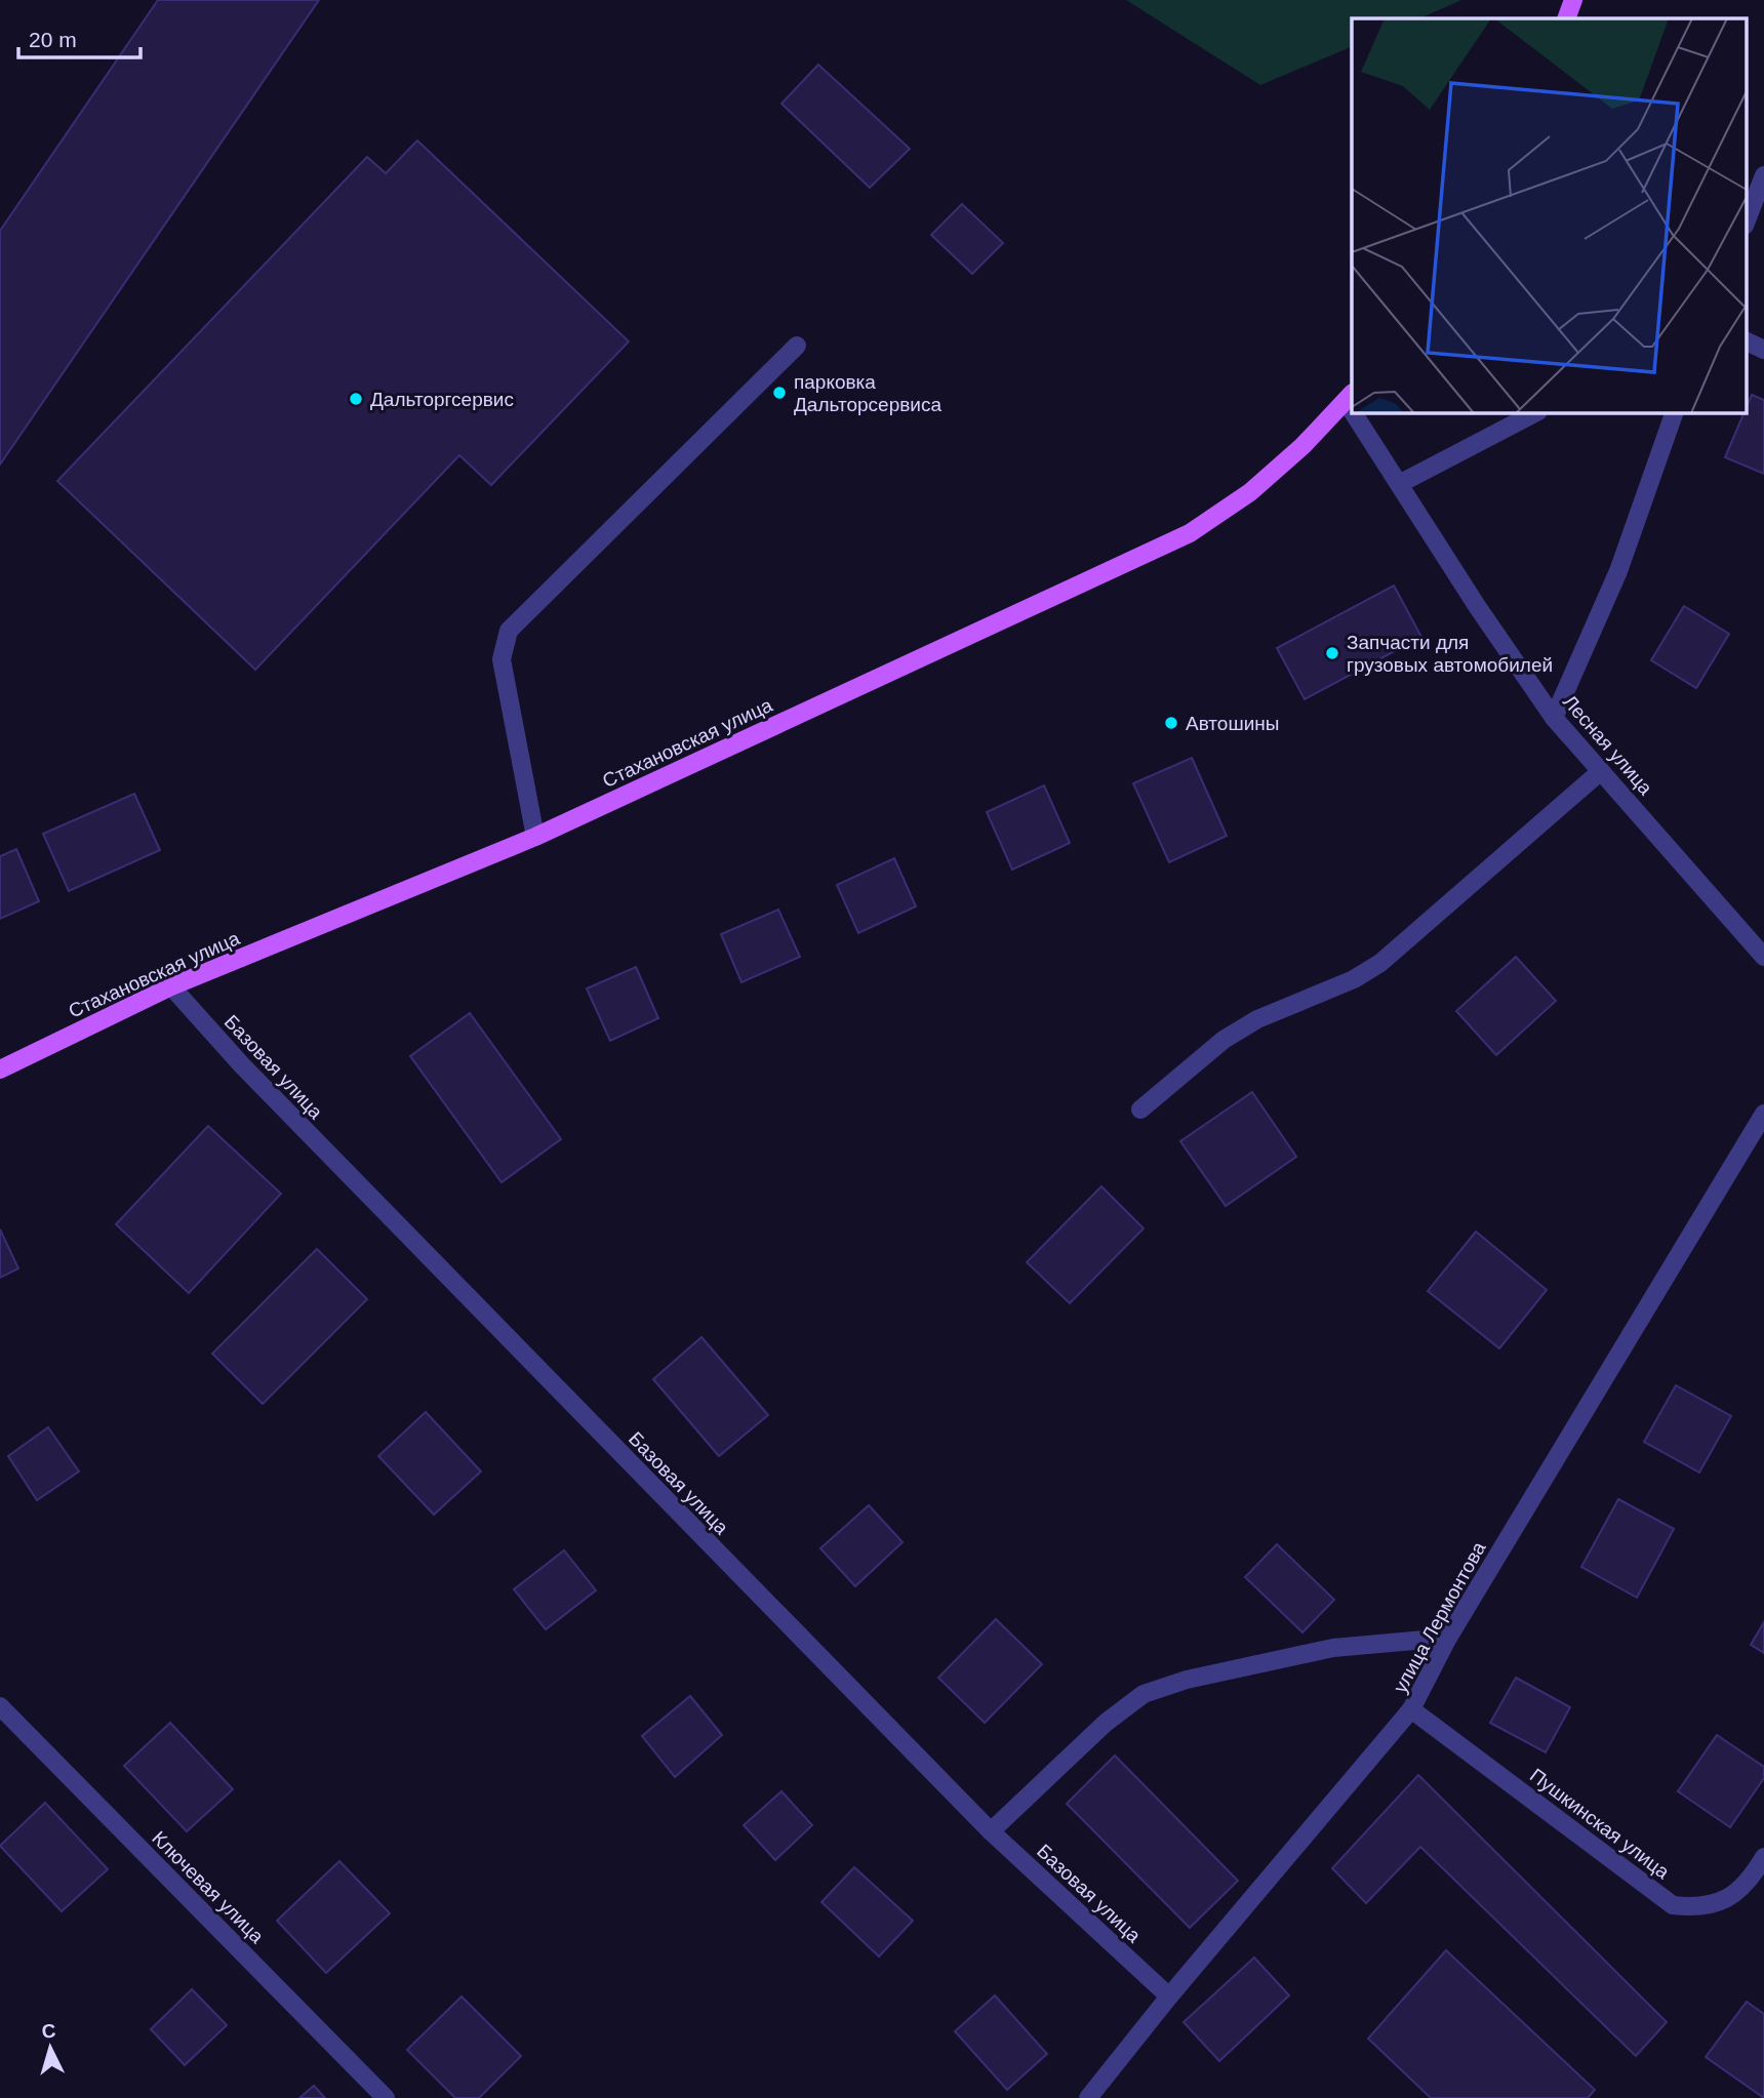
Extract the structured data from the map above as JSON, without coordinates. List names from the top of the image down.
{
  "streets": {
    "main road": ["Стахановская улица"],
    "street": [
      "Лесная улица",
      "Базовая улица",
      "улица Лермонтова",
      "Пушкинская улица",
      "Ключевая улица"
    ]
  },
  "crossings": [
    ["Стахановская улица", "Базовая улица"],
    ["Базовая улица", "улица Лермонтова"],
    ["улица Лермонтова", "Пушкинская улица"]
  ],
  "places": [
    "парковка Дальторсервиса",
    "Дальторгсервис",
    "Запчасти для грузовых автомобилей",
    "Автошины"
  ],
  "scale_bar": "20 m",
  "north": "top"
}
